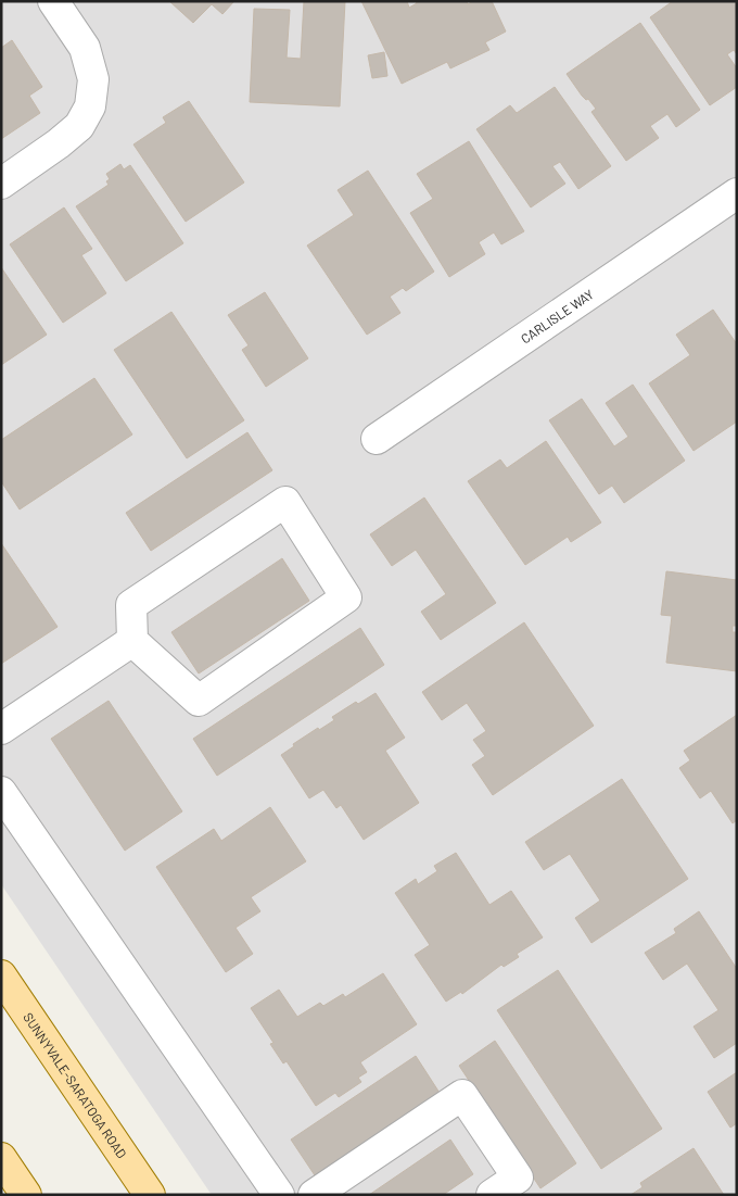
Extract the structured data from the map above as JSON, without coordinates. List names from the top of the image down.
{
  "streets": {
    "main road": ["SUNNYVALE-SARATOGA ROAD"],
    "street": ["CARLISLE WAY"]
  }
}
